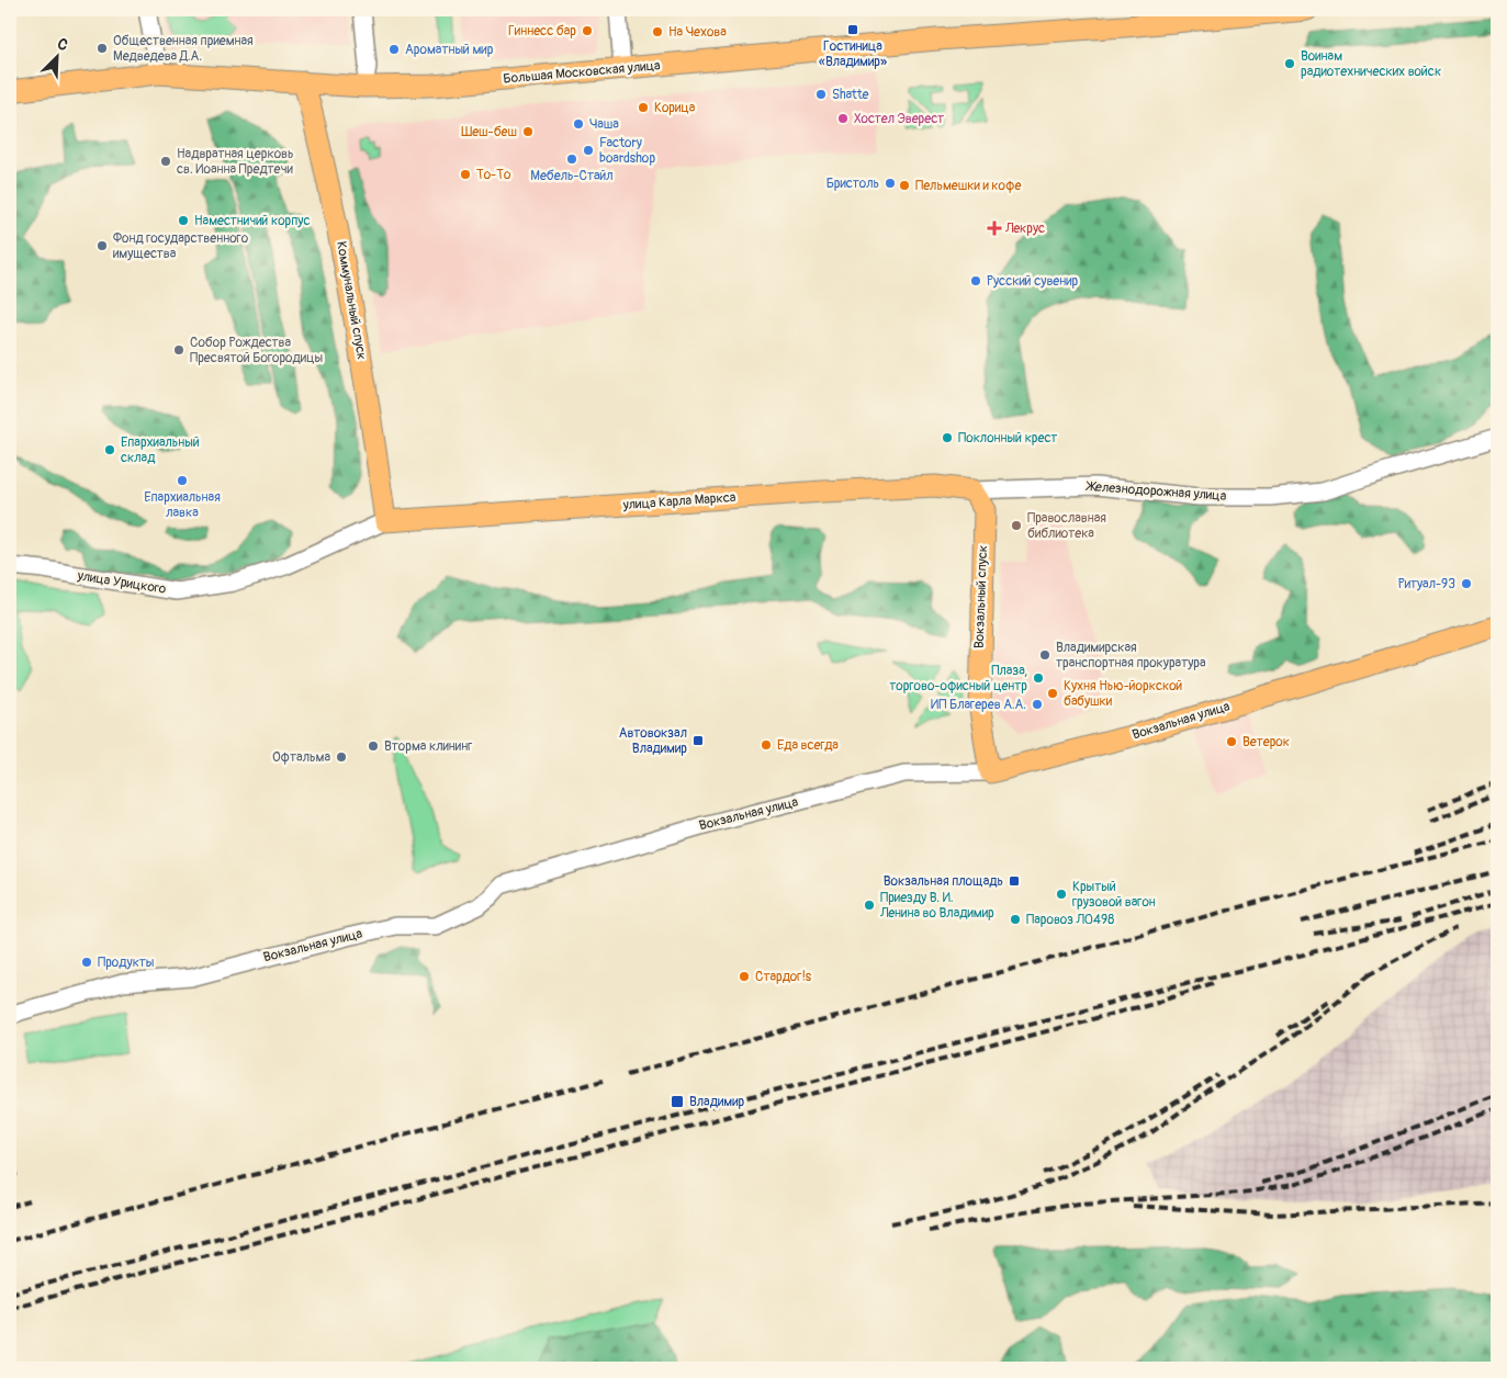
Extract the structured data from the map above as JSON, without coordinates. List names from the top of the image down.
{
  "streets": {
    "main road": [
      "Большая Московская улица",
      "Коммунальный спуск",
      "улица Карла Маркса",
      "Вокзальный спуск",
      "Вокзальная улица"
    ],
    "street": ["Железнодорожная улица", "улица Урицкого"]
  },
  "crossings": [
    ["Большая Московская улица", "Коммунальный спуск"],
    ["Коммунальный спуск", "улица Карла Маркса"],
    ["Коммунальный спуск", "улица Урицкого"],
    ["Железнодорожная улица", "улица Карла Маркса"],
    ["Железнодорожная улица", "Вокзальный спуск"],
    ["улица Карла Маркса", "улица Урицкого"],
    ["улица Карла Маркса", "Вокзальный спуск"],
    ["Вокзальный спуск", "Вокзальная улица"]
  ],
  "places": {
    "transit": [
      "Гостиница «Владимир»",
      "Автовокзал Владимир",
      "Вокзальная площадь",
      "Владимир"
    ],
    "other": [
      "Гиннесс бар",
      "На Чехова",
      "Общественная приемная Медведева Д.А.",
      "Ароматный мир",
      "Воинам радиотехнических войск",
      "Shatte",
      "Корица",
      "Хостел Эверест",
      "Чаша",
      "Шеш-беш",
      "Factory boardshop",
      "Мебель-Стайл",
      "Надвратная церковь св. Иоанна Предтечи",
      "То-То",
      "Бристоль",
      "Пельмешки и кофе",
      "Наместничий корпус",
      "Фонд государственного имущества",
      "Русский сувенир",
      "Собор Рождества Пресвятой Богородицы",
      "Поклонный крест",
      "Епархиальный склад",
      "Епархиальная лавка",
      "Православная библиотека",
      "Ритуал-93",
      "Владимирская транспортная прокуратура",
      "Плаза, торгово-офисный центр",
      "Кухня Нью-йоркской бабушки",
      "ИП Благерев А.А.",
      "Ветерок",
      "Еда всегда",
      "Вторма клининг",
      "Офтальма",
      "Крытый грузовой вагон",
      "Приезду В. И. Ленина во Владимир",
      "Паровоз Л0498",
      "Продукты",
      "Стардог!s"
    ],
    "health": ["Лекрус"]
  },
  "north": "top right"
}
